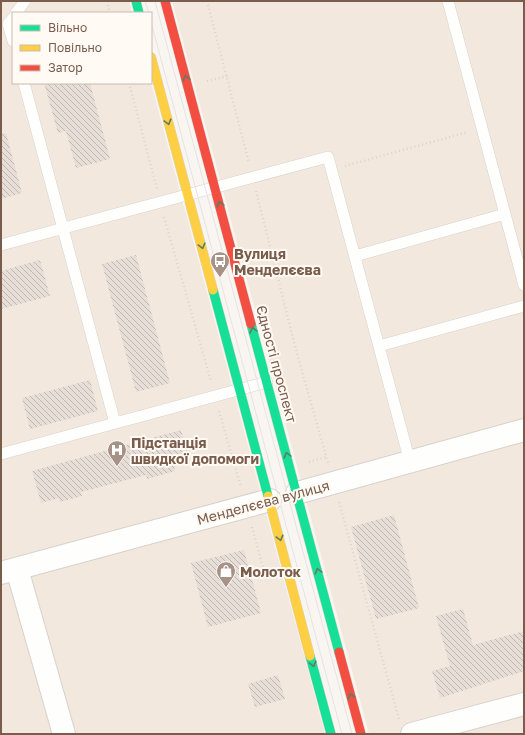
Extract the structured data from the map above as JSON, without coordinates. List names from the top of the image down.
{
  "streets": {
    "main road": ["Єдності проспект"],
    "street": ["Менделєєва вулиця"]
  },
  "crossings": [
    ["Єдності проспект", "Менделєєва вулиця"]
  ],
  "places": {
    "bus stop": ["Вулиця Менделєєва"],
    "hospital": ["Підстанція швидкої допомоги"],
    "shop": ["Молоток"]
  },
  "legend": ["Вільно", "Повільно", "Затор"]
}
